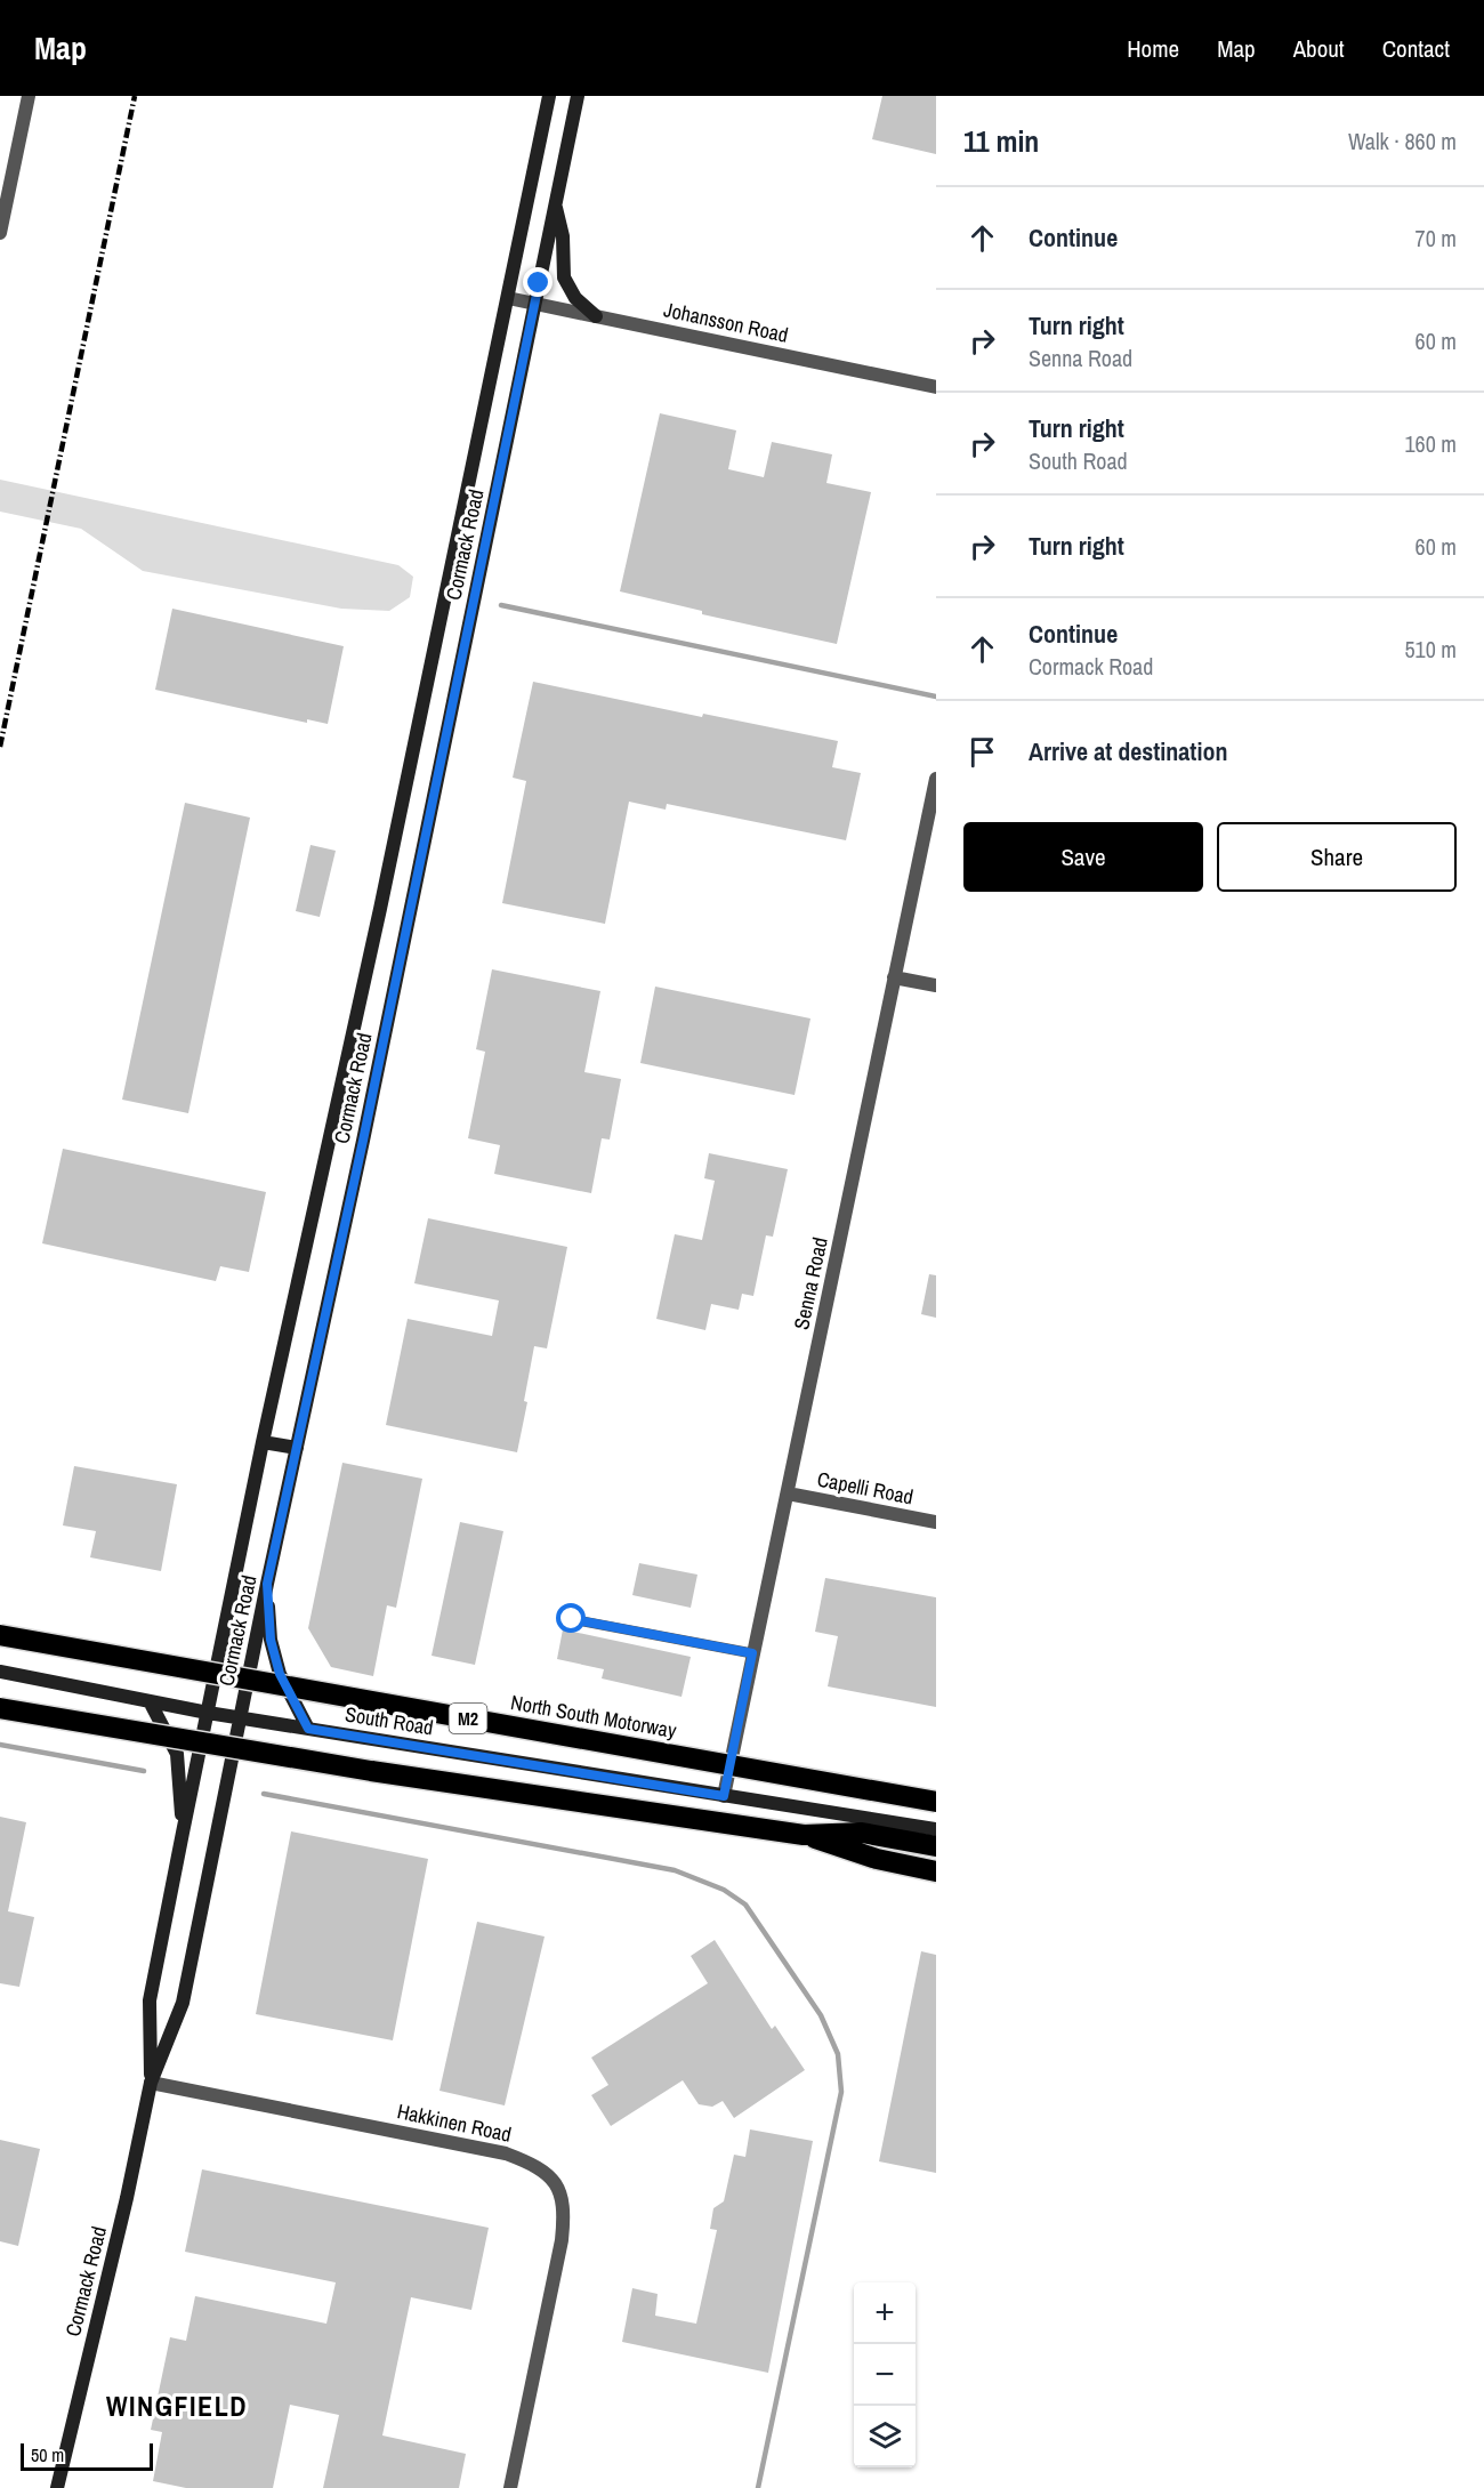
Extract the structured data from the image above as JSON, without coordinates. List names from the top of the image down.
{
  "streets": {
    "highway": ["North South Motorway", "M2"],
    "street": [
      "Johansson Road",
      "Cormack Road",
      "Senna Road",
      "Capelli Road",
      "South Road",
      "Hakkinen Road"
    ]
  },
  "crossings": [
    ["Johansson Road", "Cormack Road"],
    ["Cormack Road", "South Road"],
    ["Cormack Road", "Hakkinen Road"],
    ["Senna Road", "Capelli Road"],
    ["Senna Road", "South Road"]
  ],
  "districts": ["WINGFIELD"],
  "scale_bar": "50 m",
  "page": {
    "header": "Map",
    "nav": [
      "Home",
      "Map",
      "About",
      "Contact"
    ],
    "heading": ["11 min", "Walk · 860 m"],
    "list": [
      ["Continue", "70 m"],
      ["Turn right", "Senna Road", "60 m"],
      ["Turn right", "South Road", "160 m"],
      ["Turn right", "60 m"],
      ["Continue", "Cormack Road", "510 m"],
      "Arrive at destination"
    ],
    "buttons": ["Save", "Share"],
    "map_buttons": ["+", "−"],
    "scale": "50 m"
  }
}
